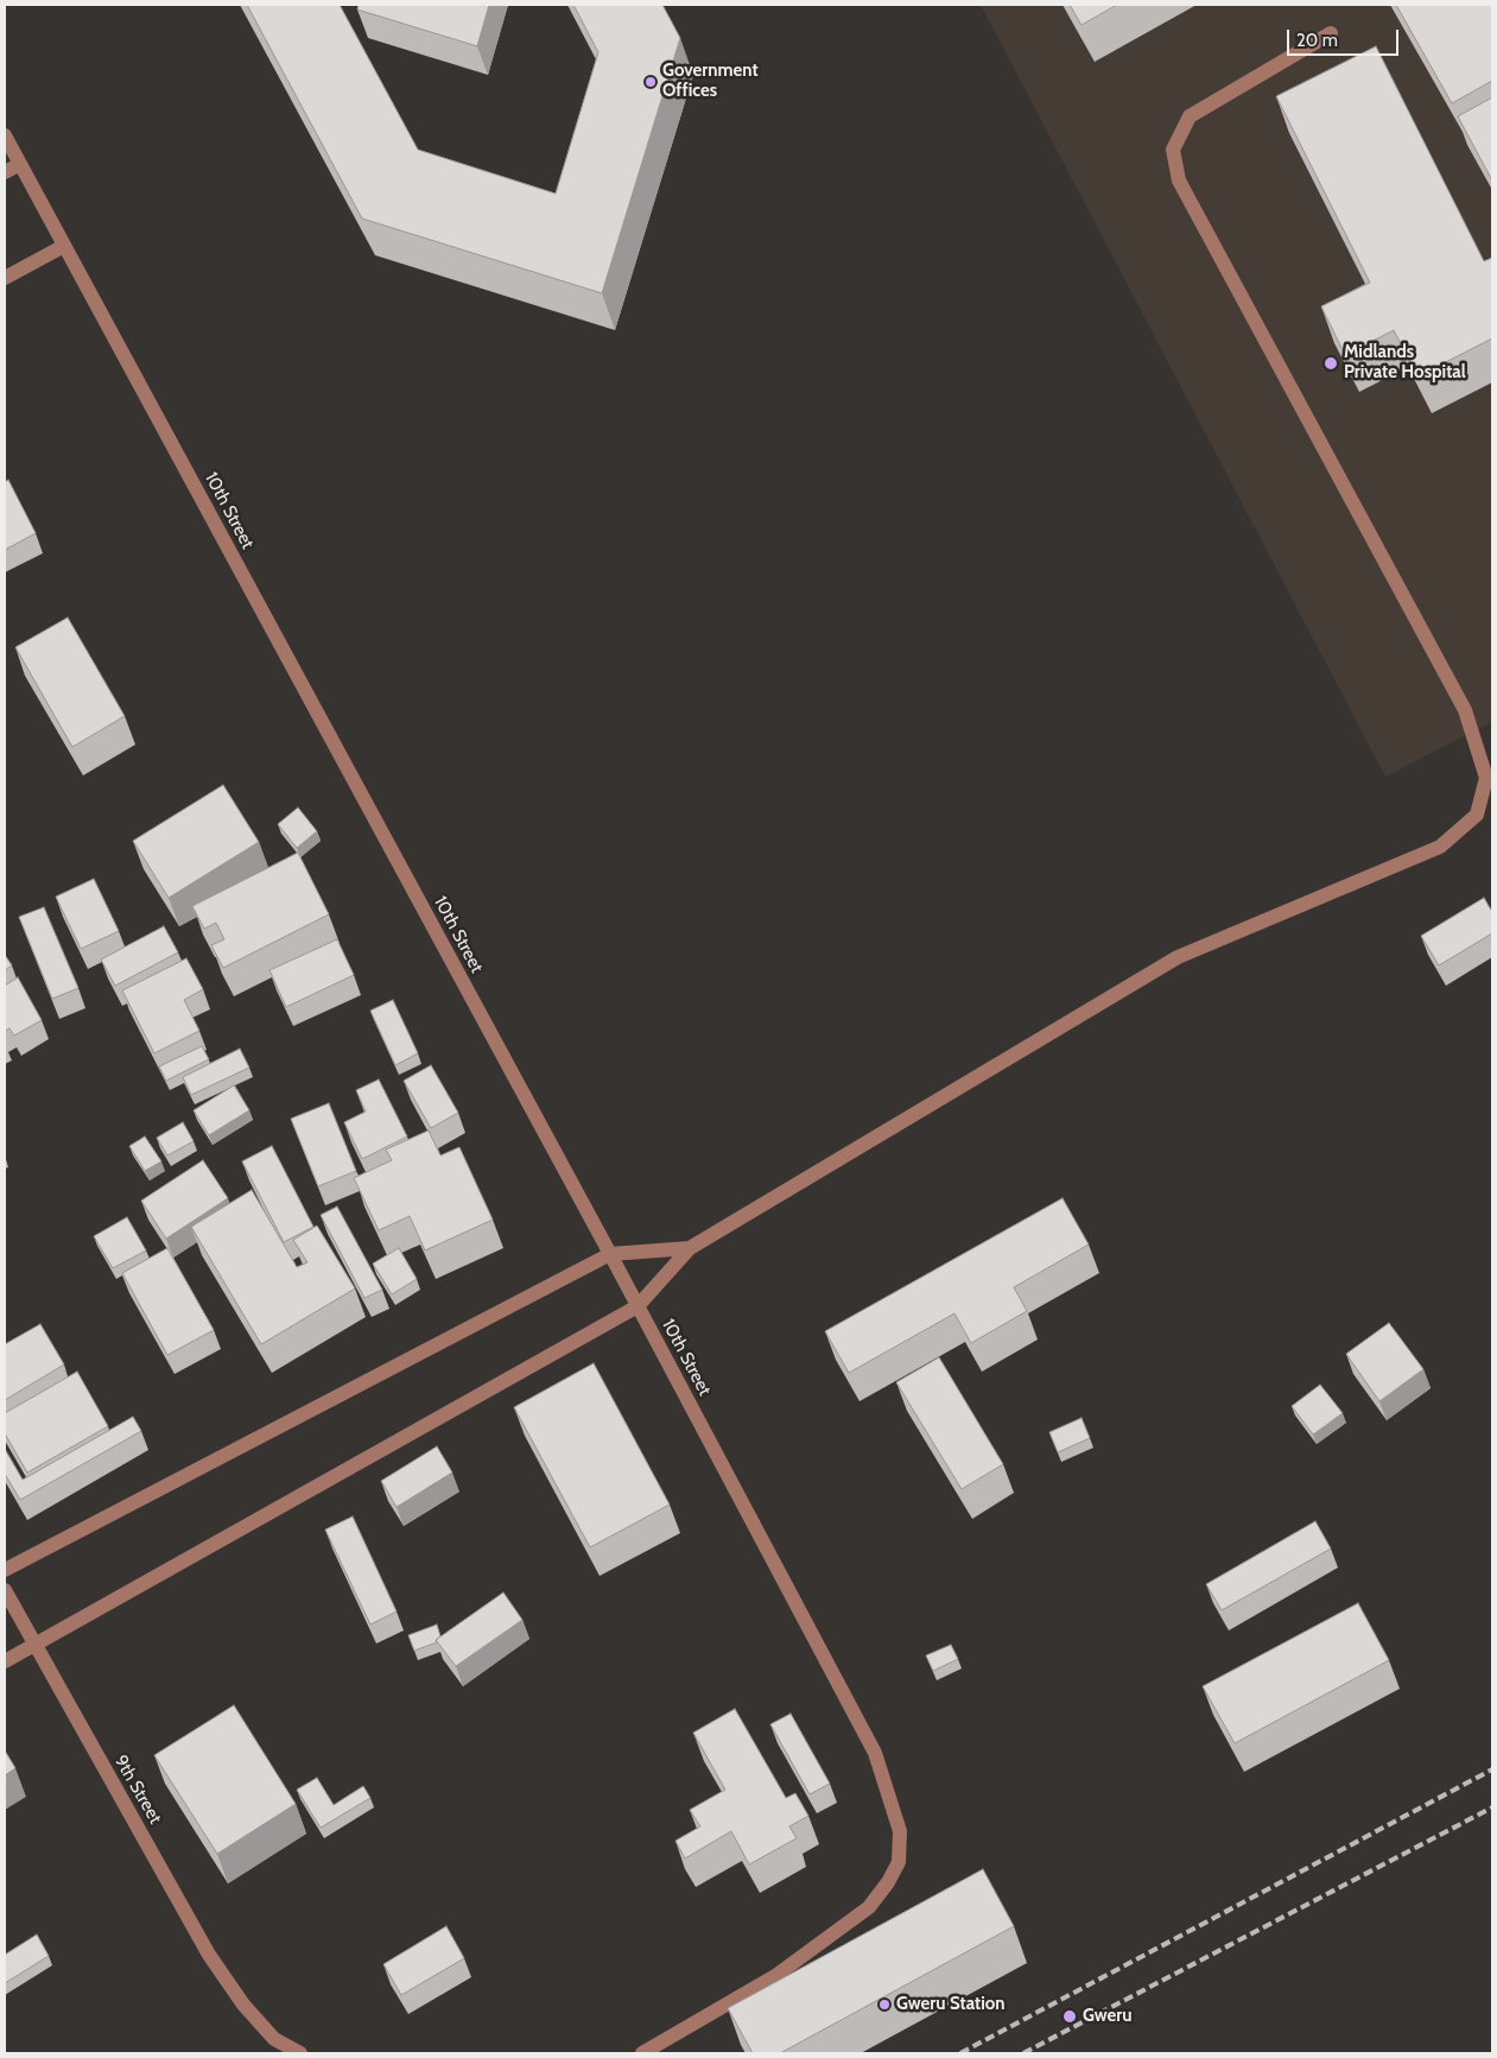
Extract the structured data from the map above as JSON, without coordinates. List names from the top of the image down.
{
  "streets": {
    "street": ["10th Street", "9th Street"]
  },
  "places": [
    "Government Offices",
    "Midlands Private Hospital",
    "Gweru Station",
    "Gweru"
  ],
  "scale_bar": "20 m"
}
